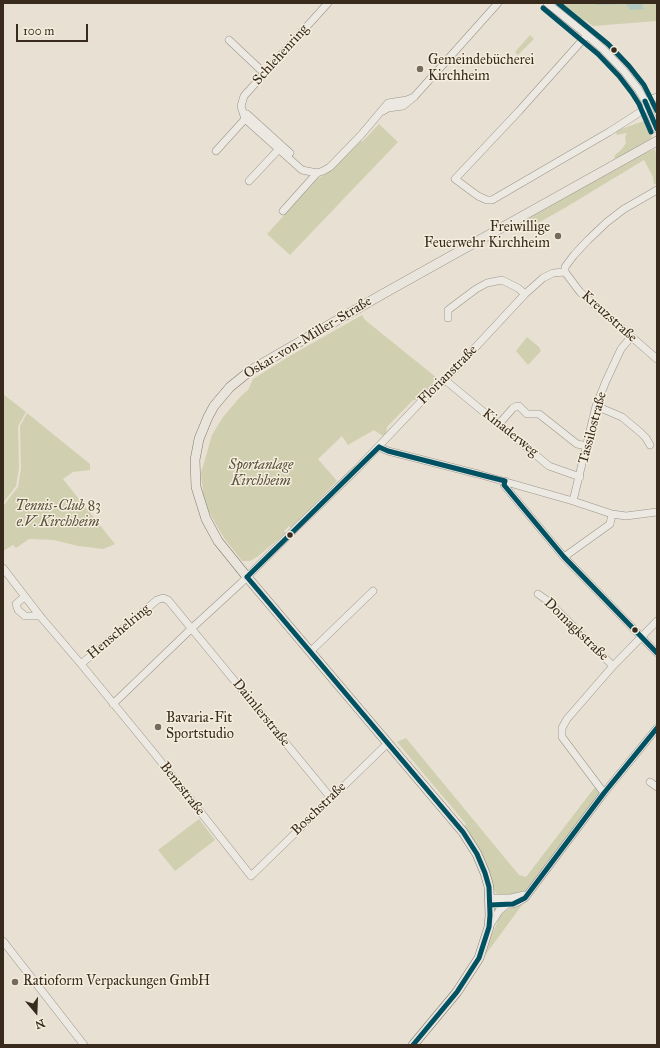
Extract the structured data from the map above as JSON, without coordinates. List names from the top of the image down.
{
  "streets": {
    "main road": ["Oskar-von-Miller-Straße"],
    "street": [
      "Schlehenring",
      "Kreuzstraße",
      "Florianstraße",
      "Tassilostraße",
      "Kinaderweg",
      "Domagkstraße",
      "Henschelring",
      "Daimlerstraße",
      "Benzstraße",
      "Boschstraße"
    ]
  },
  "crossings": [
    ["Kreuzstraße", "Florianstraße"],
    ["Kreuzstraße", "Tassilostraße"],
    ["Oskar-von-Miller-Straße", "Florianstraße"],
    ["Oskar-von-Miller-Straße", "Boschstraße"],
    ["Florianstraße", "Kinaderweg"],
    ["Florianstraße", "Henschelring"],
    ["Florianstraße", "Daimlerstraße"],
    ["Florianstraße", "Benzstraße"],
    ["Tassilostraße", "Kinaderweg"],
    ["Henschelring", "Daimlerstraße"],
    ["Henschelring", "Benzstraße"],
    ["Daimlerstraße", "Boschstraße"],
    ["Benzstraße", "Boschstraße"]
  ],
  "parks": ["Sportanlage Kirchheim", "Tennis-Club 83 e.V. Kirchheim"],
  "places": [
    "Gemeindebücherei Kirchheim",
    "Freiwillige Feuerwehr Kirchheim",
    "Bavaria-Fit Sportstudio",
    "Ratioform Verpackungen GmbH"
  ],
  "scale_bar": "100 m",
  "north": "bottom"
}
